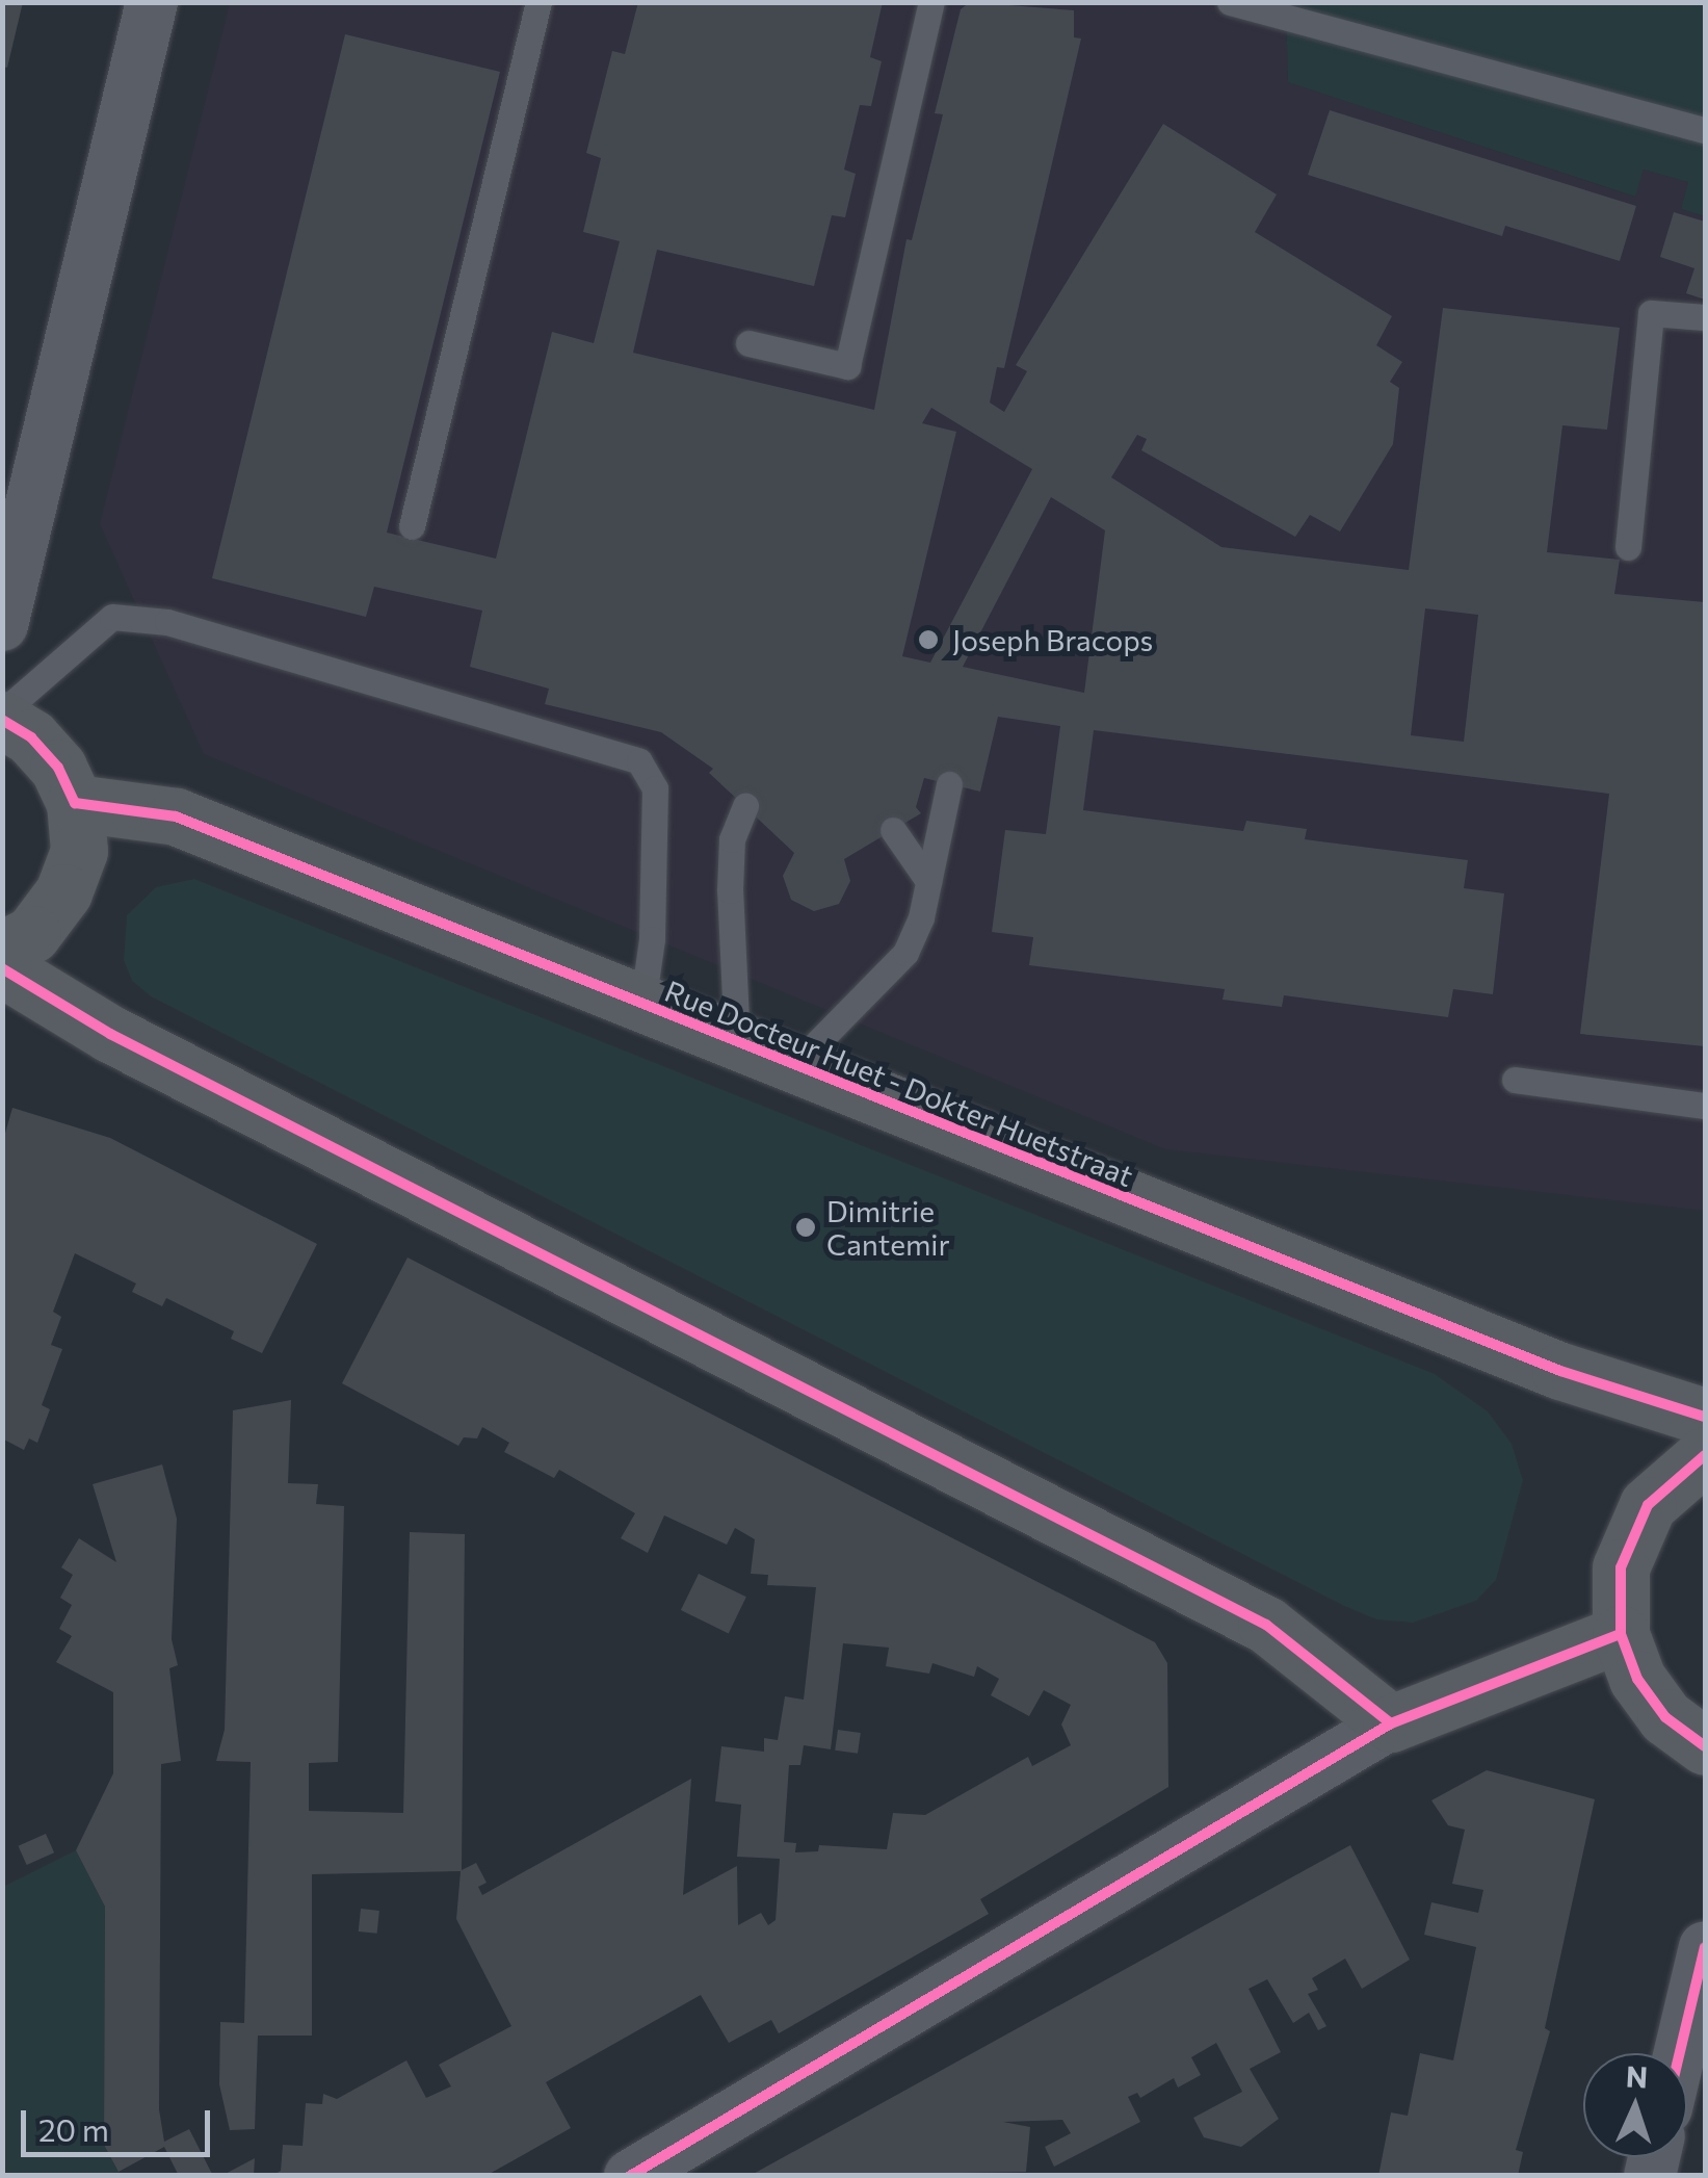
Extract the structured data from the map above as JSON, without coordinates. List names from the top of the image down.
{
  "streets": {
    "street": ["Rue Docteur Huet - Dokter Huetstraat"]
  },
  "places": ["Joseph Bracops", "Dimitrie Cantemir"],
  "scale_bar": "20 m",
  "north": "top"
}
